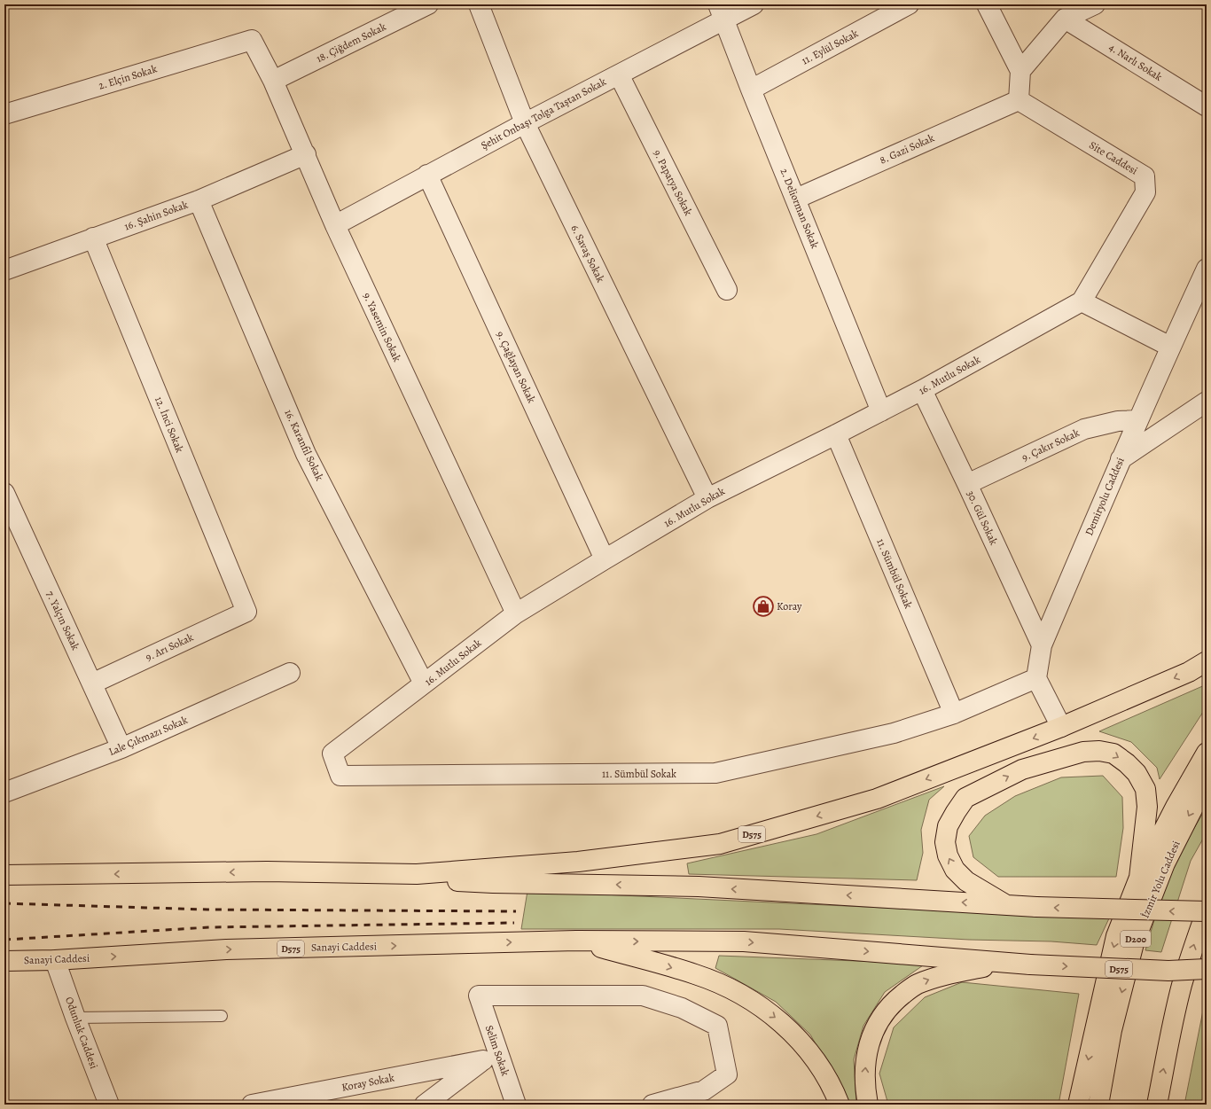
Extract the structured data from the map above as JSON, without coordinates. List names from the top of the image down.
{
  "streets": {
    "highway": [
      "D575",
      "İzmir Yolu Caddesi",
      "D200",
      "Sanayi Caddesi"
    ],
    "street": [
      "18. Çiğdem Sokak",
      "11. Eylül Sokak",
      "4. Narlı Sokak",
      "2. Elçin Sokak",
      "Şehit Onbaşı Tolga Taştan Sokak",
      "8. Gazi Sokak",
      "Site Caddesi",
      "9. Papatya Sokak",
      "2. Deliorman Sokak",
      "16. Şahin Sokak",
      "6. Savaş Sokak",
      "9. Yasemin Sokak",
      "9. Çağlayan Sokak",
      "16. Mutlu Sokak",
      "12. İnci Sokak",
      "16. Karanfil Sokak",
      "9. Çakır Sokak",
      "Demiryolu Caddesi",
      "30. Gül Sokak",
      "11. Sümbül Sokak",
      "7. Yalçın Sokak",
      "9. Arı Sokak",
      "Lale Çıkmazı Sokak",
      "Odunluk Caddesi",
      "Selim Sokak",
      "Koray Sokak"
    ]
  },
  "crossings": [
    ["18. Çiğdem Sokak", "9. Yasemin Sokak"],
    ["11. Eylül Sokak", "2. Deliorman Sokak"],
    ["2. Elçin Sokak", "9. Yasemin Sokak"],
    ["Şehit Onbaşı Tolga Taştan Sokak", "9. Papatya Sokak"],
    ["Şehit Onbaşı Tolga Taştan Sokak", "2. Deliorman Sokak"],
    ["Şehit Onbaşı Tolga Taştan Sokak", "6. Savaş Sokak"],
    ["Şehit Onbaşı Tolga Taştan Sokak", "9. Yasemin Sokak"],
    ["Şehit Onbaşı Tolga Taştan Sokak", "9. Çağlayan Sokak"],
    ["8. Gazi Sokak", "Site Caddesi"],
    ["8. Gazi Sokak", "2. Deliorman Sokak"],
    ["Site Caddesi", "16. Mutlu Sokak"],
    ["2. Deliorman Sokak", "16. Mutlu Sokak"],
    ["16. Şahin Sokak", "9. Yasemin Sokak"],
    ["16. Şahin Sokak", "12. İnci Sokak"],
    ["16. Şahin Sokak", "16. Karanfil Sokak"],
    ["6. Savaş Sokak", "16. Mutlu Sokak"],
    ["9. Yasemin Sokak", "16. Mutlu Sokak"],
    ["9. Çağlayan Sokak", "16. Mutlu Sokak"],
    ["16. Mutlu Sokak", "16. Karanfil Sokak"],
    ["16. Mutlu Sokak", "30. Gül Sokak"],
    ["16. Mutlu Sokak", "11. Sümbül Sokak"],
    ["12. İnci Sokak", "9. Arı Sokak"],
    ["9. Çakır Sokak", "Demiryolu Caddesi"],
    ["9. Çakır Sokak", "30. Gül Sokak"],
    ["Demiryolu Caddesi", "30. Gül Sokak"],
    ["Demiryolu Caddesi", "11. Sümbül Sokak"],
    ["7. Yalçın Sokak", "9. Arı Sokak"],
    ["7. Yalçın Sokak", "Lale Çıkmazı Sokak"],
    ["D575", "Sanayi Caddesi"],
    ["Sanayi Caddesi", "Odunluk Caddesi"]
  ],
  "places": {
    "shop": ["Koray"]
  }
}
